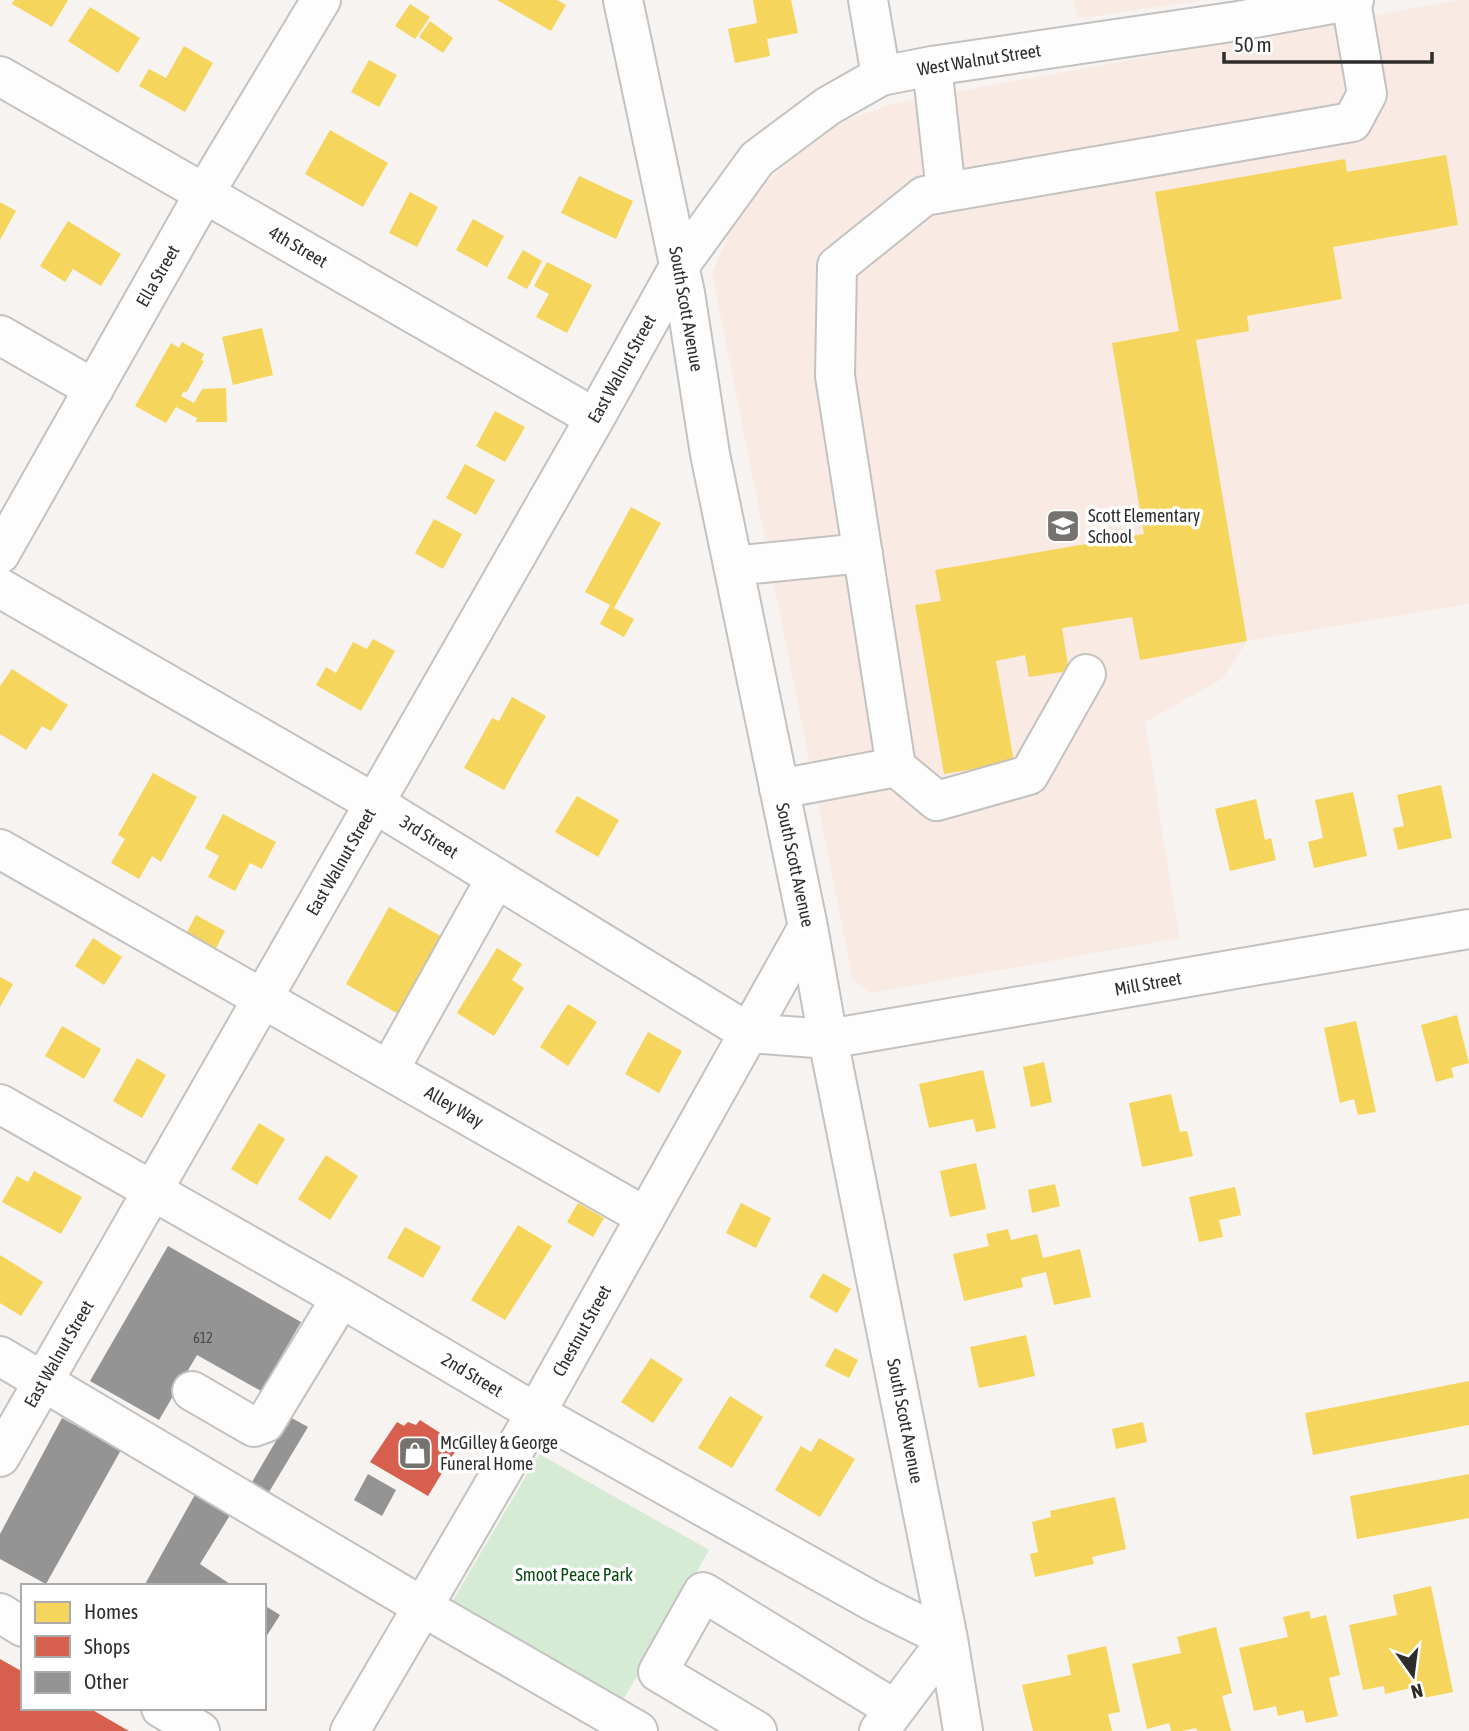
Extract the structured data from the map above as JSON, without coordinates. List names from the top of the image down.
{
  "streets": {
    "street": [
      "West Walnut Street",
      "4th Street",
      "Ella Street",
      "South Scott Avenue",
      "East Walnut Street",
      "3rd Street",
      "Mill Street",
      "Alley Way",
      "Chestnut Street",
      "2nd Street"
    ]
  },
  "crossings": [
    ["West Walnut Street", "South Scott Avenue"],
    ["West Walnut Street", "East Walnut Street"],
    ["4th Street", "Ella Street"],
    ["4th Street", "East Walnut Street"],
    ["South Scott Avenue", "East Walnut Street"],
    ["South Scott Avenue", "3rd Street"],
    ["South Scott Avenue", "Mill Street"],
    ["South Scott Avenue", "Chestnut Street"],
    ["South Scott Avenue", "2nd Street"],
    ["East Walnut Street", "3rd Street"],
    ["East Walnut Street", "Alley Way"],
    ["East Walnut Street", "2nd Street"],
    ["3rd Street", "Mill Street"],
    ["3rd Street", "Chestnut Street"],
    ["Alley Way", "Chestnut Street"],
    ["Chestnut Street", "2nd Street"]
  ],
  "parks": ["Smoot Peace Park"],
  "places": {
    "school or university": ["Scott Elementary School"],
    "shop": ["McGilley & George Funeral Home"]
  },
  "house_numbers": ["612"],
  "legend": ["Homes", "Shops", "Other"],
  "scale_bar": "50 m",
  "north": "bottom"
}
